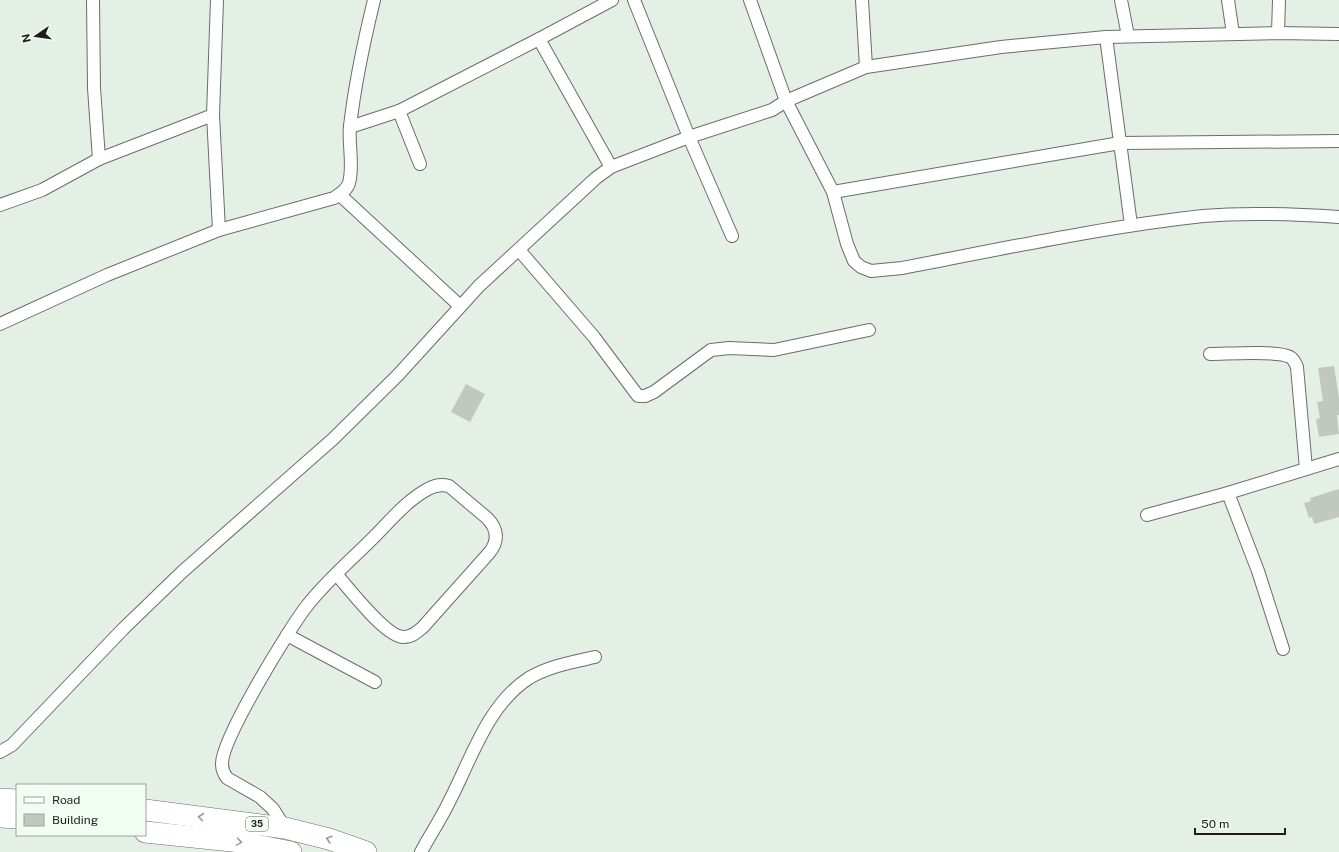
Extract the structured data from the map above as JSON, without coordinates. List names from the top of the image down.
{
  "streets": {
    "highway": ["35"]
  },
  "legend": ["Road", "Building"],
  "scale_bar": "50 m",
  "north": "left"
}
